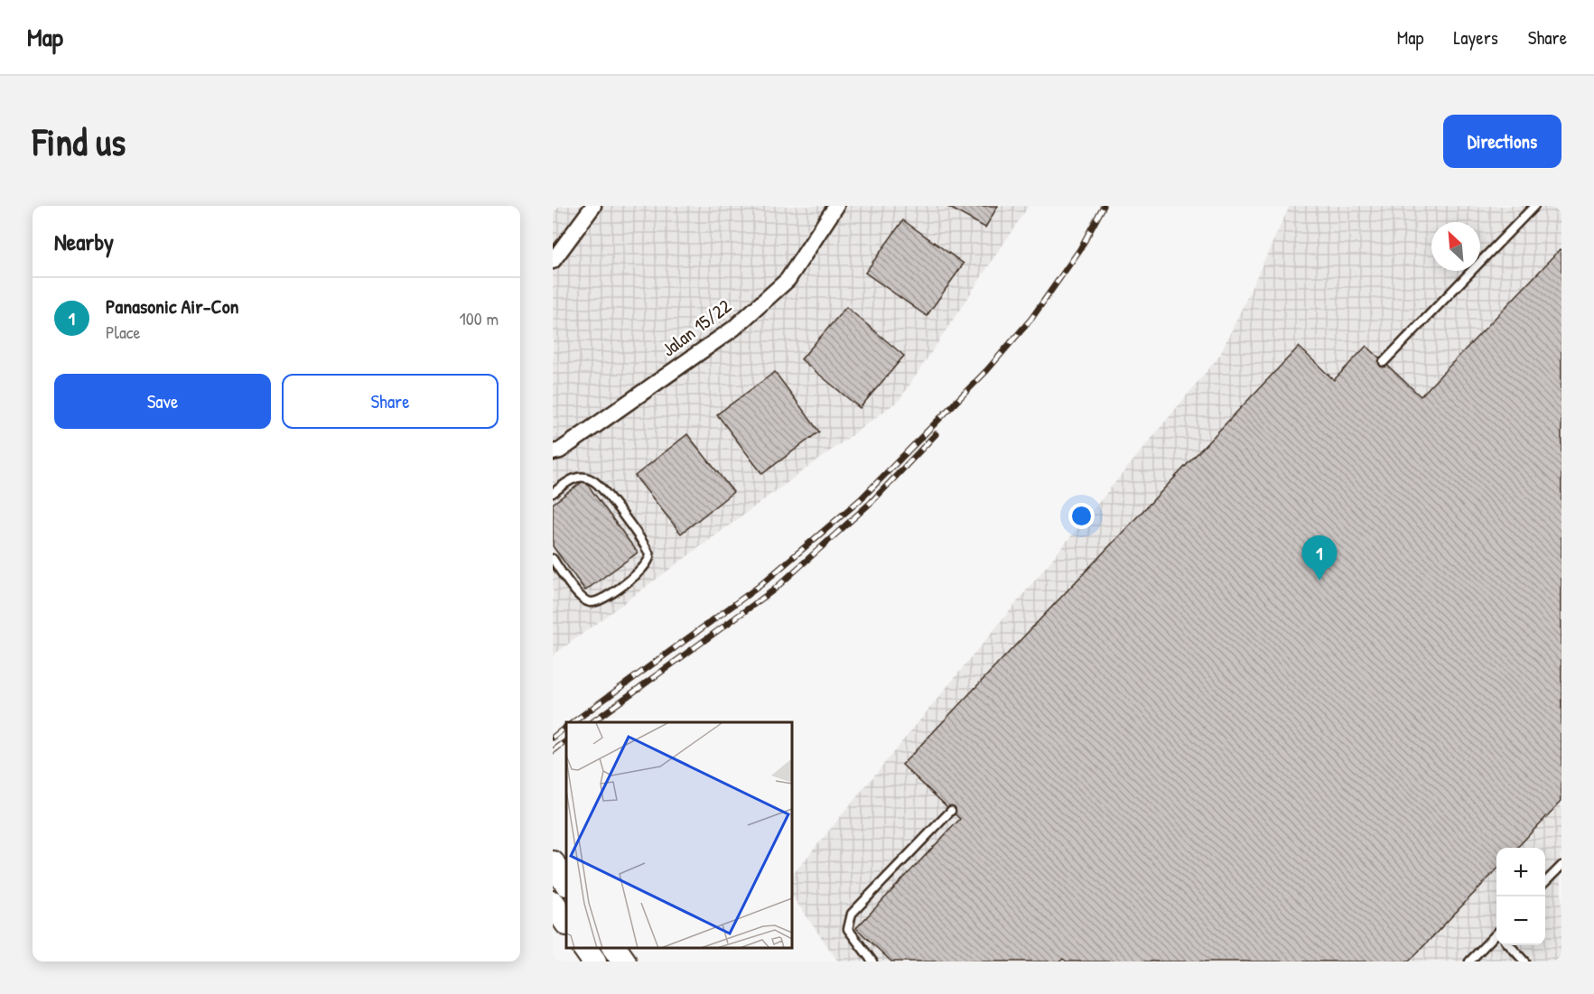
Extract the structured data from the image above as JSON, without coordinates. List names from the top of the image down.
{
  "streets": {
    "street": ["Jalan 15/22"]
  },
  "north": "top left",
  "page": {
    "header": "Map",
    "nav": ["Map", "Layers", "Share"],
    "buttons": [
      "Directions",
      ["Save", "Share"]
    ],
    "title": "Find us",
    "heading": "Nearby",
    "list": [
      {
        "mark": "1",
        "name": "Panasonic Air-Con",
        "note": "Place",
        "value": "100 m"
      }
    ],
    "pins": "1",
    "map_buttons": ["+", "−"]
  }
}
